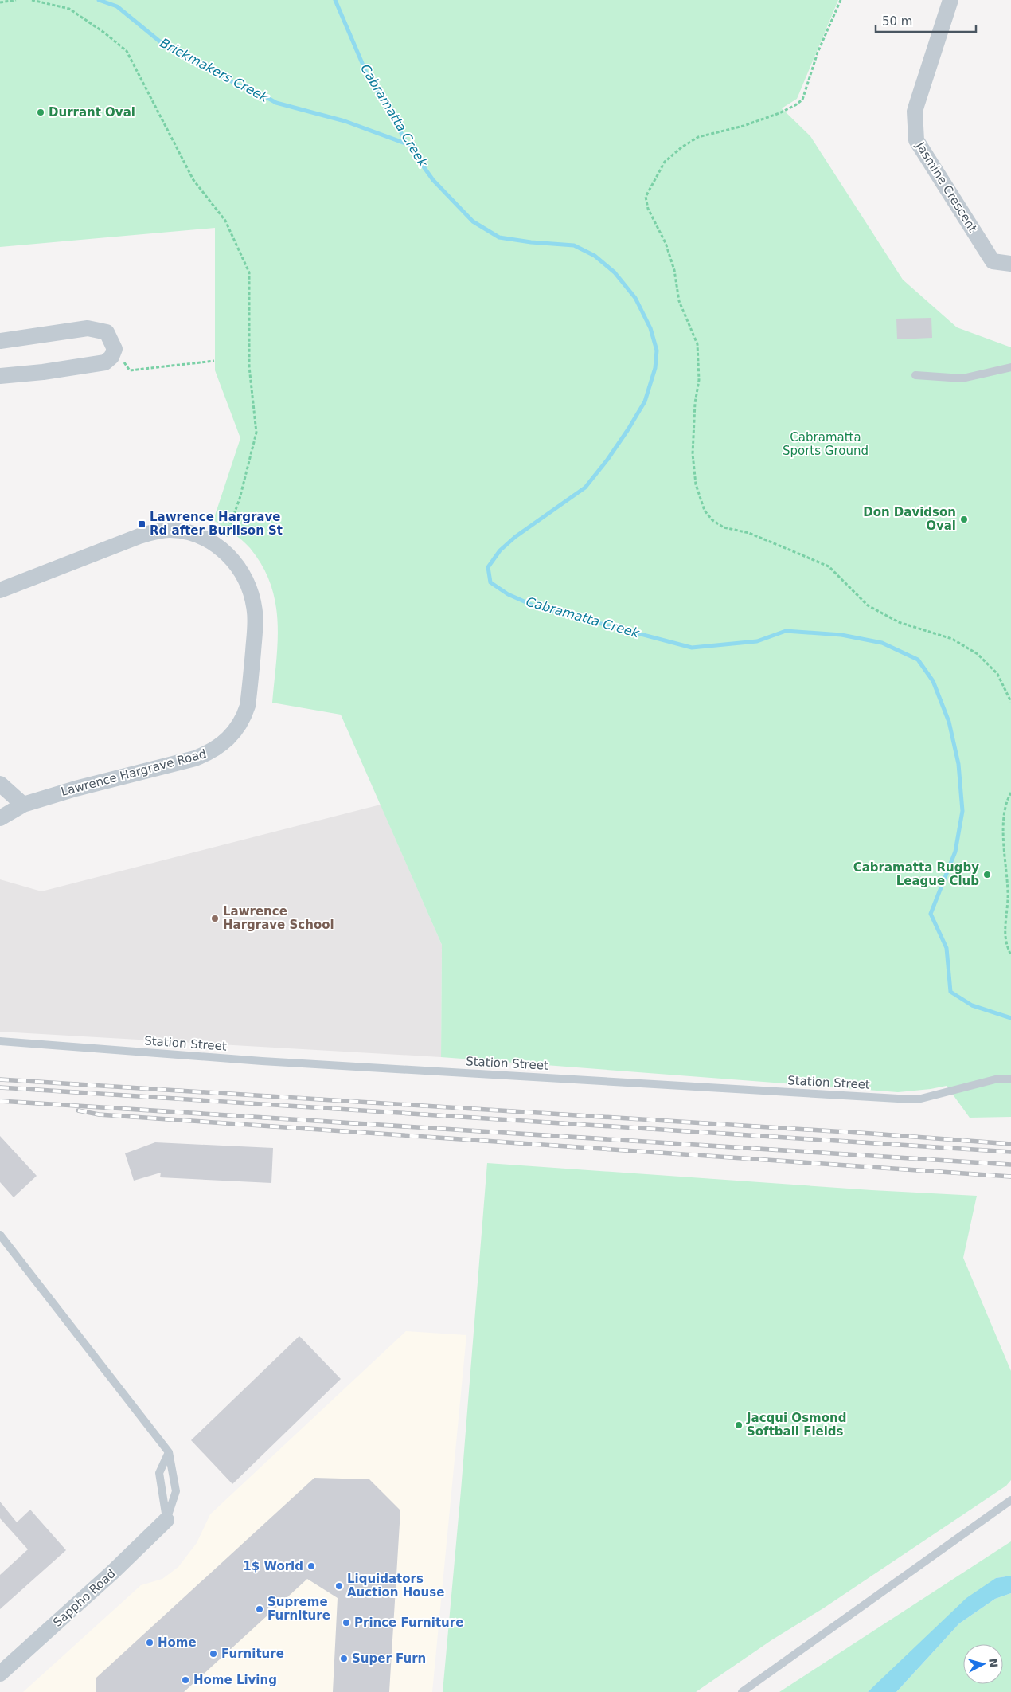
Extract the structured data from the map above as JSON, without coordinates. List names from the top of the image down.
{
  "streets": {
    "street": ["Jasmine Crescent", "Lawrence Hargrave Road", "Sappho Road"],
    "lane": ["Station Street"]
  },
  "water": ["Brickmakers Creek", "Cabramatta Creek"],
  "parks": ["Cabramatta Sports Ground"],
  "places": {
    "other": [
      "Durrant Oval",
      "Don Davidson Oval",
      "Cabramatta Rugby League Club",
      "Lawrence Hargrave School",
      "Jacqui Osmond Softball Fields",
      "1$ World",
      "Liquidators Auction House",
      "Supreme Furniture",
      "Prince Furniture",
      "Home",
      "Furniture",
      "Super Furn",
      "Home Living"
    ],
    "transit": ["Lawrence Hargrave Rd after Burlison St"]
  },
  "scale_bar": "50 m",
  "north": "right"
}
